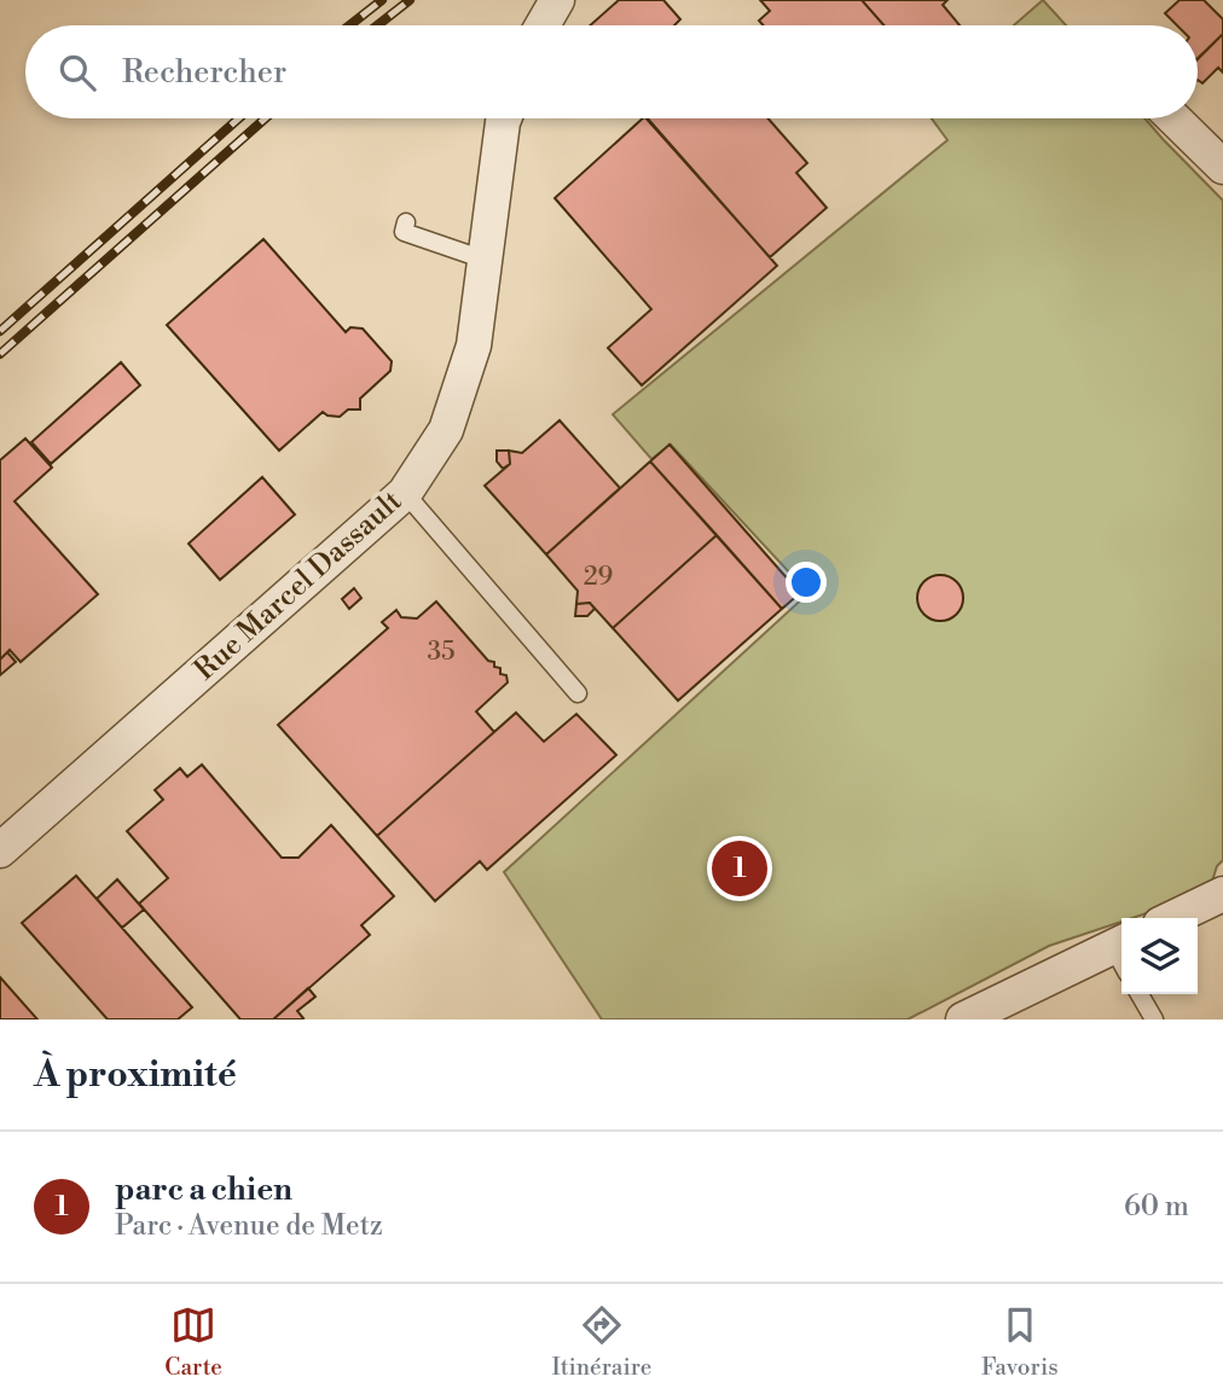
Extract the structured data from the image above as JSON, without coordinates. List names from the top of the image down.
{
  "streets": {
    "street": ["Rue Marcel Dassault"]
  },
  "house_numbers": ["29", "35"],
  "page": {
    "search": "Rechercher",
    "pins": "1",
    "heading": "À proximité",
    "list": [
      {
        "mark": "1",
        "name": "parc a chien",
        "note": "Parc · Avenue de Metz",
        "value": "60 m"
      }
    ],
    "nav": ["Carte", "Itinéraire", "Favoris"]
  }
}
